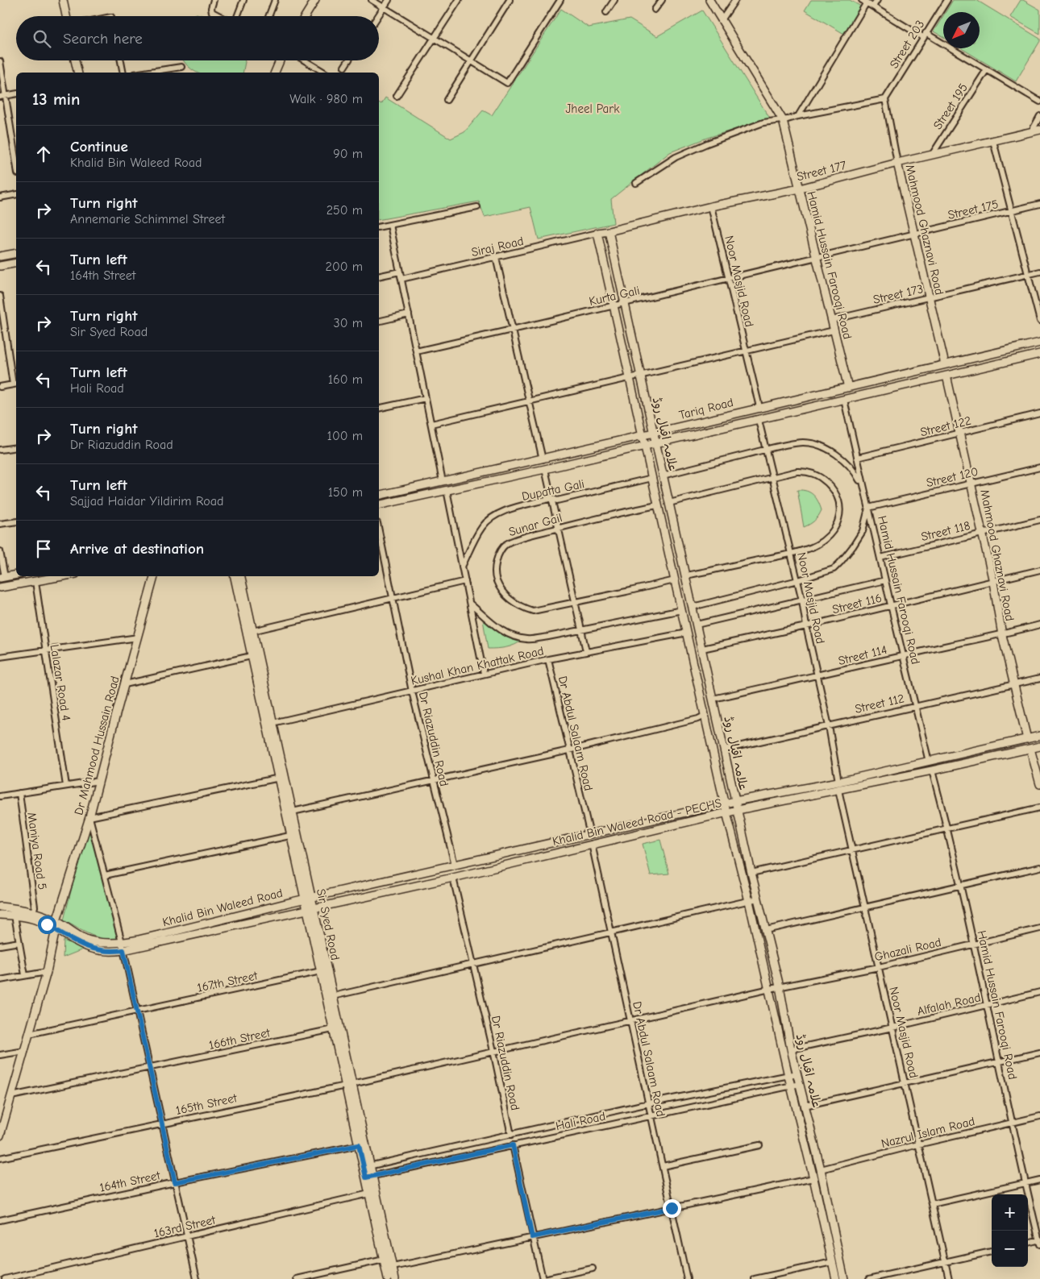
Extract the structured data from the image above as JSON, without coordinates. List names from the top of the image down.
{
  "streets": {
    "main road": [
      "Street 177",
      "Mahmood Ghaznavi Road",
      "Hamid Hussain Farooqi Road",
      "Tariq Road",
      "علامہ اقبال روڈ",
      "Dr Mahmood Hussain Road",
      "Khalid Bin Waleed Road - PECHS",
      "Khalid Bin Waleed Road",
      "Sir Syed Road"
    ],
    "street": [
      "Street 203",
      "Street 195",
      "Street 175",
      "Siraj Road",
      "Noor Masjid Road",
      "Street 173",
      "Kurta Gali",
      "Street 122",
      "Street 120",
      "Dupatta Gali",
      "Sunar Gail",
      "Street 118",
      "Street 116",
      "Street 114",
      "Kushal Khan Khattak Road",
      "Lalazar Road 4",
      "Street 112",
      "Dr Abdul Salaam Road",
      "Dr Riazuddin Road",
      "Maniya Road 5",
      "Ghazali Road",
      "167th Street",
      "Alfalah Road",
      "166th Street",
      "165th Street",
      "Hali Road",
      "Nazrul Islam Road",
      "164th Street",
      "163rd Street"
    ]
  },
  "crossings": [
    ["Street 203", "Mahmood Ghaznavi Road"],
    ["Street 195", "Street 177"],
    ["Street 177", "Mahmood Ghaznavi Road"],
    ["Street 177", "Siraj Road"],
    ["Street 177", "Hamid Hussain Farooqi Road"],
    ["Street 177", "Noor Masjid Road"],
    ["Street 177", "علامہ اقبال روڈ"],
    ["Street 175", "Mahmood Ghaznavi Road"],
    ["Street 175", "Hamid Hussain Farooqi Road"],
    ["Street 175", "Kurta Gali"],
    ["Mahmood Ghaznavi Road", "Street 173"],
    ["Mahmood Ghaznavi Road", "Tariq Road"],
    ["Mahmood Ghaznavi Road", "Street 122"],
    ["Mahmood Ghaznavi Road", "Street 120"],
    ["Mahmood Ghaznavi Road", "Street 118"],
    ["Mahmood Ghaznavi Road", "Street 116"],
    ["Mahmood Ghaznavi Road", "Street 114"],
    ["Mahmood Ghaznavi Road", "Street 112"],
    ["Mahmood Ghaznavi Road", "Khalid Bin Waleed Road - PECHS"],
    ["Siraj Road", "علامہ اقبال روڈ"],
    ["Hamid Hussain Farooqi Road", "Street 173"],
    ["Hamid Hussain Farooqi Road", "Kurta Gali"],
    ["Hamid Hussain Farooqi Road", "Tariq Road"],
    ["Hamid Hussain Farooqi Road", "Street 122"],
    ["Hamid Hussain Farooqi Road", "Street 120"],
    ["Hamid Hussain Farooqi Road", "Street 118"],
    ["Hamid Hussain Farooqi Road", "Street 116"],
    ["Hamid Hussain Farooqi Road", "Street 114"],
    ["Hamid Hussain Farooqi Road", "Street 112"],
    ["Hamid Hussain Farooqi Road", "Khalid Bin Waleed Road - PECHS"],
    ["Hamid Hussain Farooqi Road", "Ghazali Road"],
    ["Hamid Hussain Farooqi Road", "Alfalah Road"],
    ["Hamid Hussain Farooqi Road", "Nazrul Islam Road"],
    ["Noor Masjid Road", "Kurta Gali"],
    ["Noor Masjid Road", "Tariq Road"],
    ["Noor Masjid Road", "Street 116"],
    ["Noor Masjid Road", "Street 114"],
    ["Noor Masjid Road", "Street 112"],
    ["Noor Masjid Road", "Khalid Bin Waleed Road - PECHS"],
    ["Noor Masjid Road", "Ghazali Road"],
    ["Noor Masjid Road", "Alfalah Road"],
    ["Noor Masjid Road", "Nazrul Islam Road"],
    ["Kurta Gali", "علامہ اقبال روڈ"],
    ["Tariq Road", "علامہ اقبال روڈ"],
    ["علامہ اقبال روڈ", "Dupatta Gali"],
    ["علامہ اقبال روڈ", "Sunar Gail"],
    ["علامہ اقبال روڈ", "Street 116"],
    ["علامہ اقبال روڈ", "Street 114"],
    ["علامہ اقبال روڈ", "Kushal Khan Khattak Road"],
    ["علامہ اقبال روڈ", "Street 112"],
    ["علامہ اقبال روڈ", "Khalid Bin Waleed Road - PECHS"],
    ["علامہ اقبال روڈ", "Ghazali Road"],
    ["علامہ اقبال روڈ", "Alfalah Road"],
    ["علامہ اقبال روڈ", "Hali Road"],
    ["علامہ اقبال روڈ", "Nazrul Islam Road"],
    ["Kushal Khan Khattak Road", "Dr Abdul Salaam Road"],
    ["Kushal Khan Khattak Road", "Dr Riazuddin Road"],
    ["Kushal Khan Khattak Road", "Sir Syed Road"],
    ["Dr Abdul Salaam Road", "Khalid Bin Waleed Road - PECHS"],
    ["Dr Abdul Salaam Road", "Ghazali Road"],
    ["Dr Abdul Salaam Road", "165th Street"],
    ["Dr Abdul Salaam Road", "Hali Road"],
    ["Dr Riazuddin Road", "Khalid Bin Waleed Road - PECHS"],
    ["Dr Riazuddin Road", "Khalid Bin Waleed Road"],
    ["Dr Riazuddin Road", "165th Street"],
    ["Dr Riazuddin Road", "Hali Road"],
    ["Dr Mahmood Hussain Road", "Khalid Bin Waleed Road"],
    ["Khalid Bin Waleed Road - PECHS", "Khalid Bin Waleed Road"],
    ["Maniya Road 5", "Khalid Bin Waleed Road"],
    ["Khalid Bin Waleed Road", "Sir Syed Road"],
    ["Sir Syed Road", "167th Street"],
    ["Sir Syed Road", "166th Street"],
    ["Sir Syed Road", "165th Street"],
    ["Sir Syed Road", "Hali Road"],
    ["Sir Syed Road", "164th Street"],
    ["Sir Syed Road", "163rd Street"],
    ["Ghazali Road", "165th Street"]
  ],
  "parks": ["Jheel Park"],
  "north": "bottom left",
  "page": {
    "search": "Search here",
    "heading": ["13 min", "Walk · 980 m"],
    "list": [
      ["Continue", "Khalid Bin Waleed Road", "90 m"],
      ["Turn right", "Annemarie Schimmel Street", "250 m"],
      ["Turn left", "164th Street", "200 m"],
      ["Turn right", "Sir Syed Road", "30 m"],
      ["Turn left", "Hali Road", "160 m"],
      ["Turn right", "Dr Riazuddin Road", "100 m"],
      ["Turn left", "Sajjad Haidar Yildirim Road", "150 m"],
      "Arrive at destination"
    ],
    "map_buttons": ["+", "−"]
  }
}
